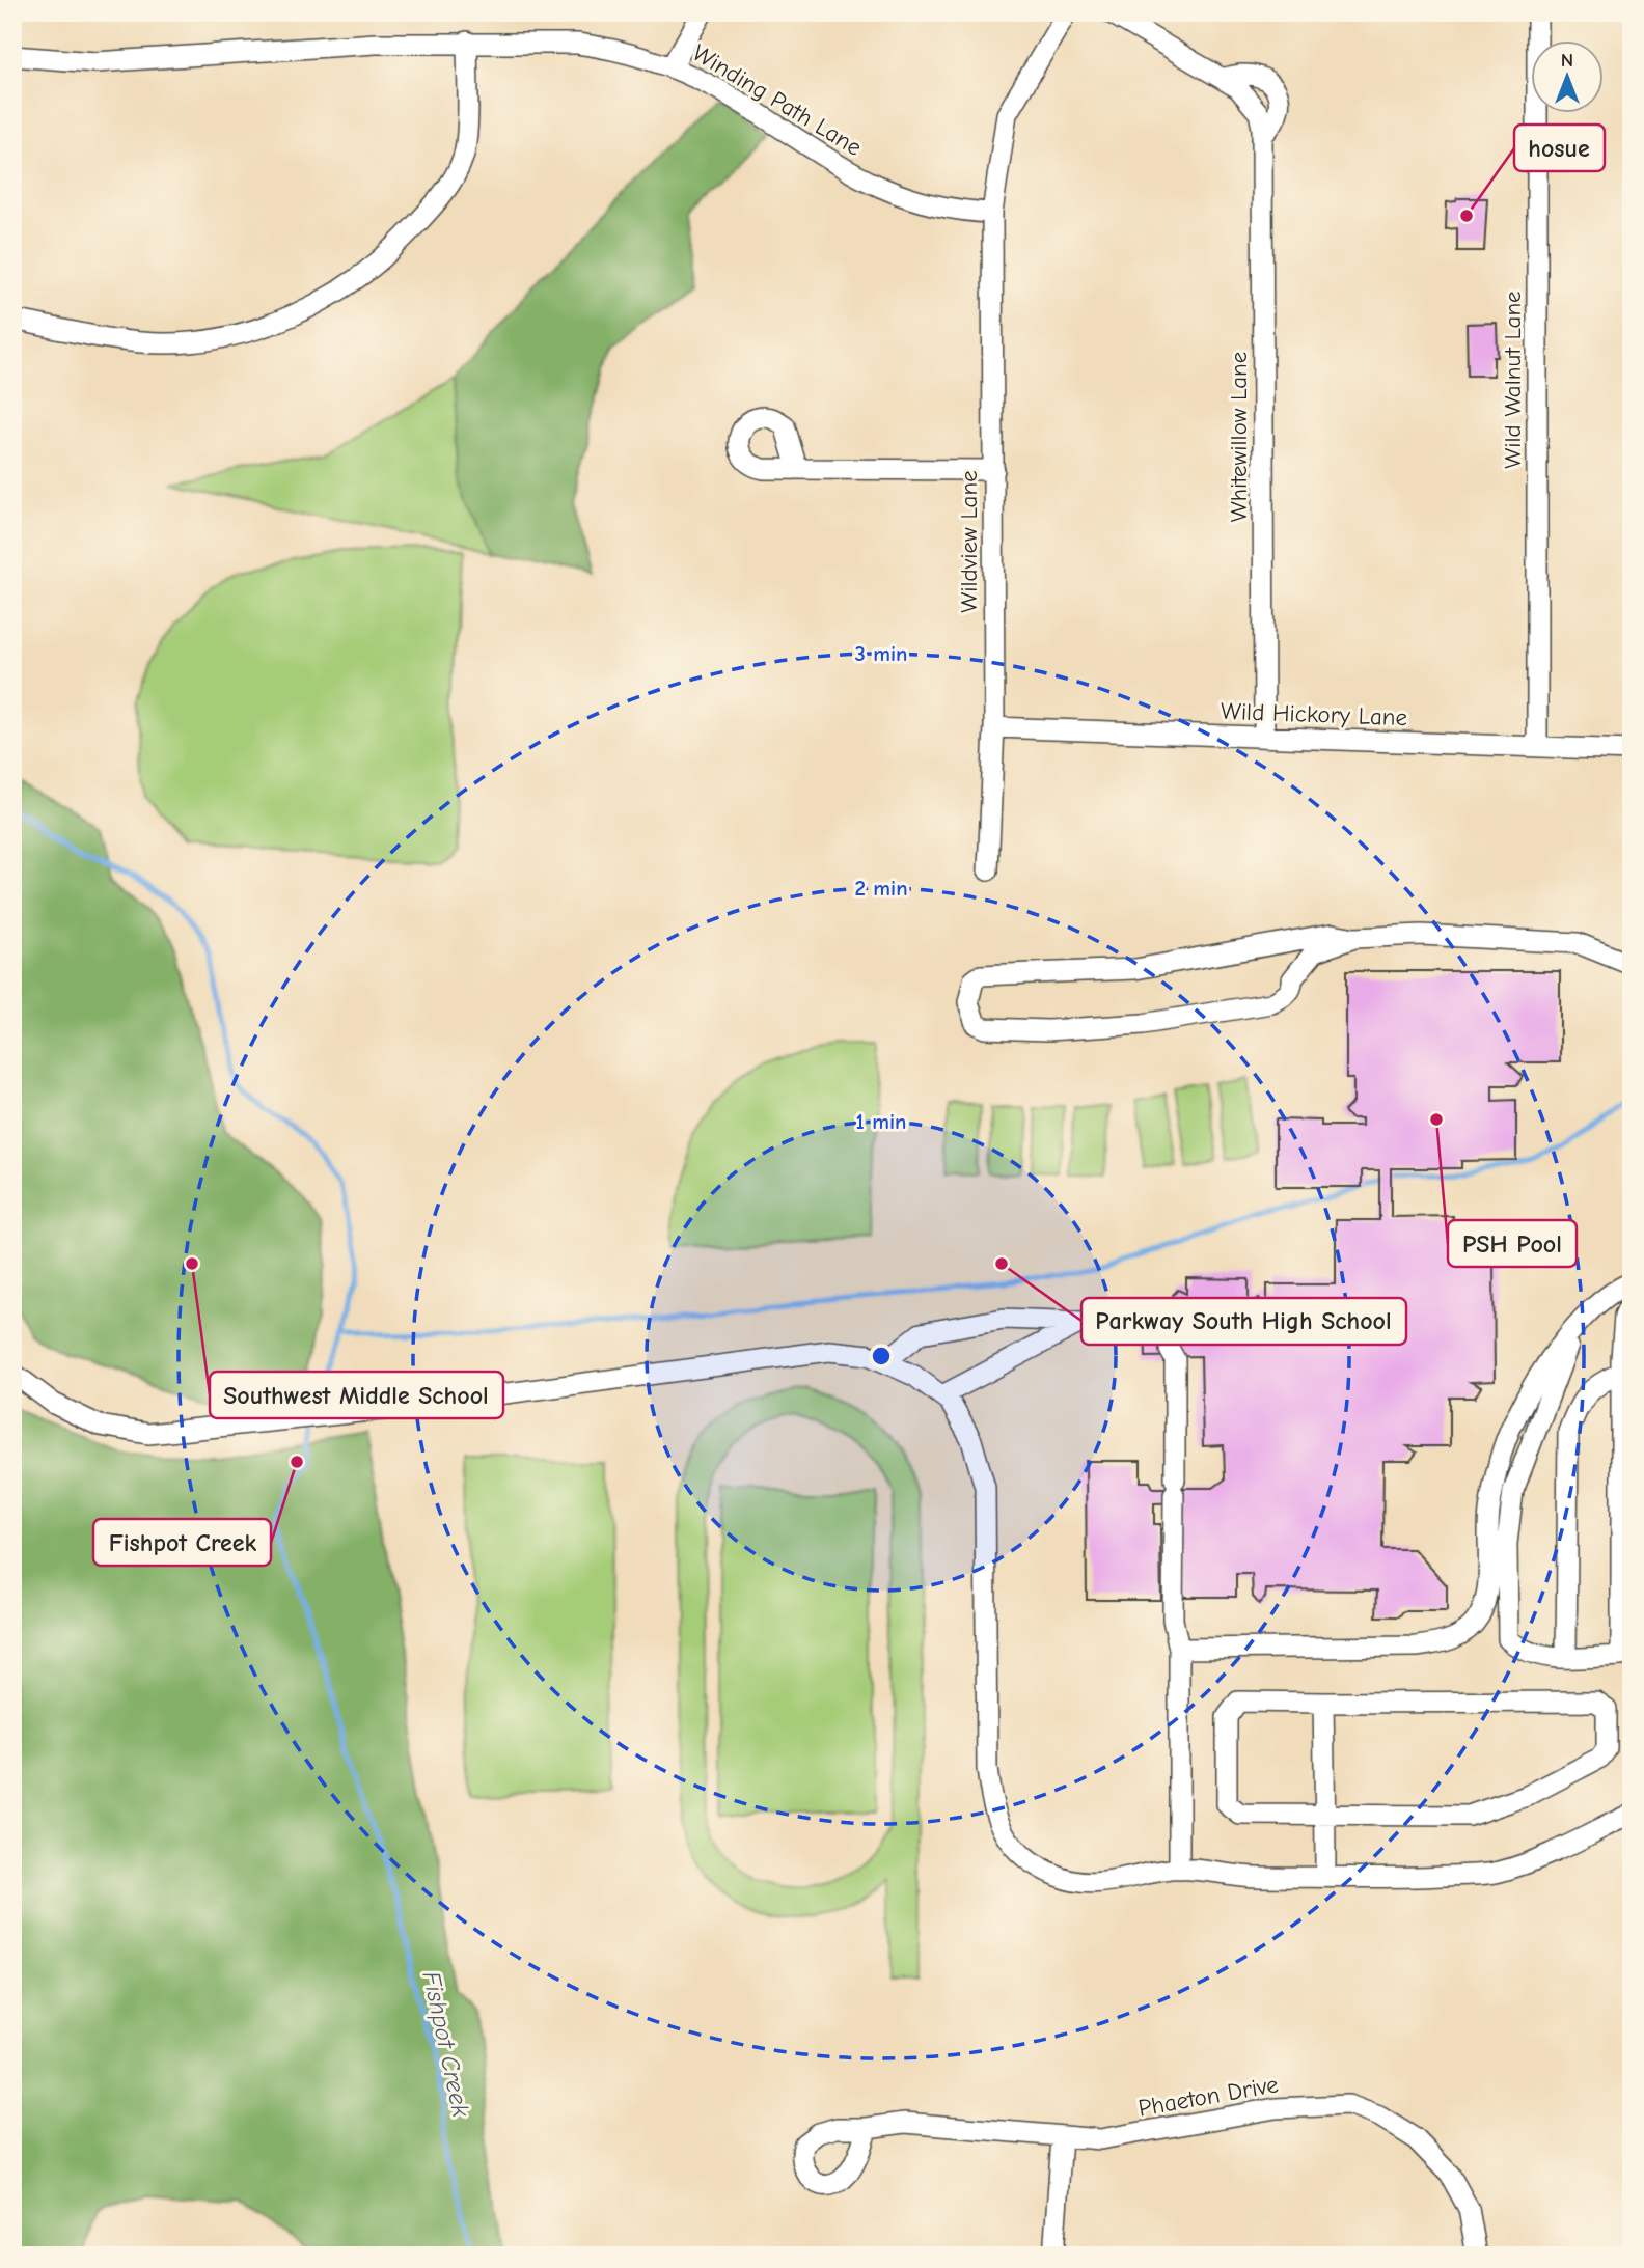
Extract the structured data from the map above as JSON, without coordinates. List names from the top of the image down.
{
  "streets": {
    "street": [
      "Winding Path Lane",
      "Wild Walnut Lane",
      "Whitewillow Lane",
      "Wildview Lane",
      "Wild Hickory Lane",
      "Phaeton Drive"
    ]
  },
  "crossings": [
    ["Winding Path Lane", "Wildview Lane"],
    ["Wild Walnut Lane", "Wild Hickory Lane"],
    ["Whitewillow Lane", "Wild Hickory Lane"],
    ["Wildview Lane", "Wild Hickory Lane"]
  ],
  "water": ["Fishpot Creek"],
  "places": [
    "hosue",
    "PSH Pool",
    "Southwest Middle School",
    "Parkway South High School",
    "Fishpot Creek"
  ],
  "north": "top",
  "rings": ["3 min", "2 min", "1 min"]
}
